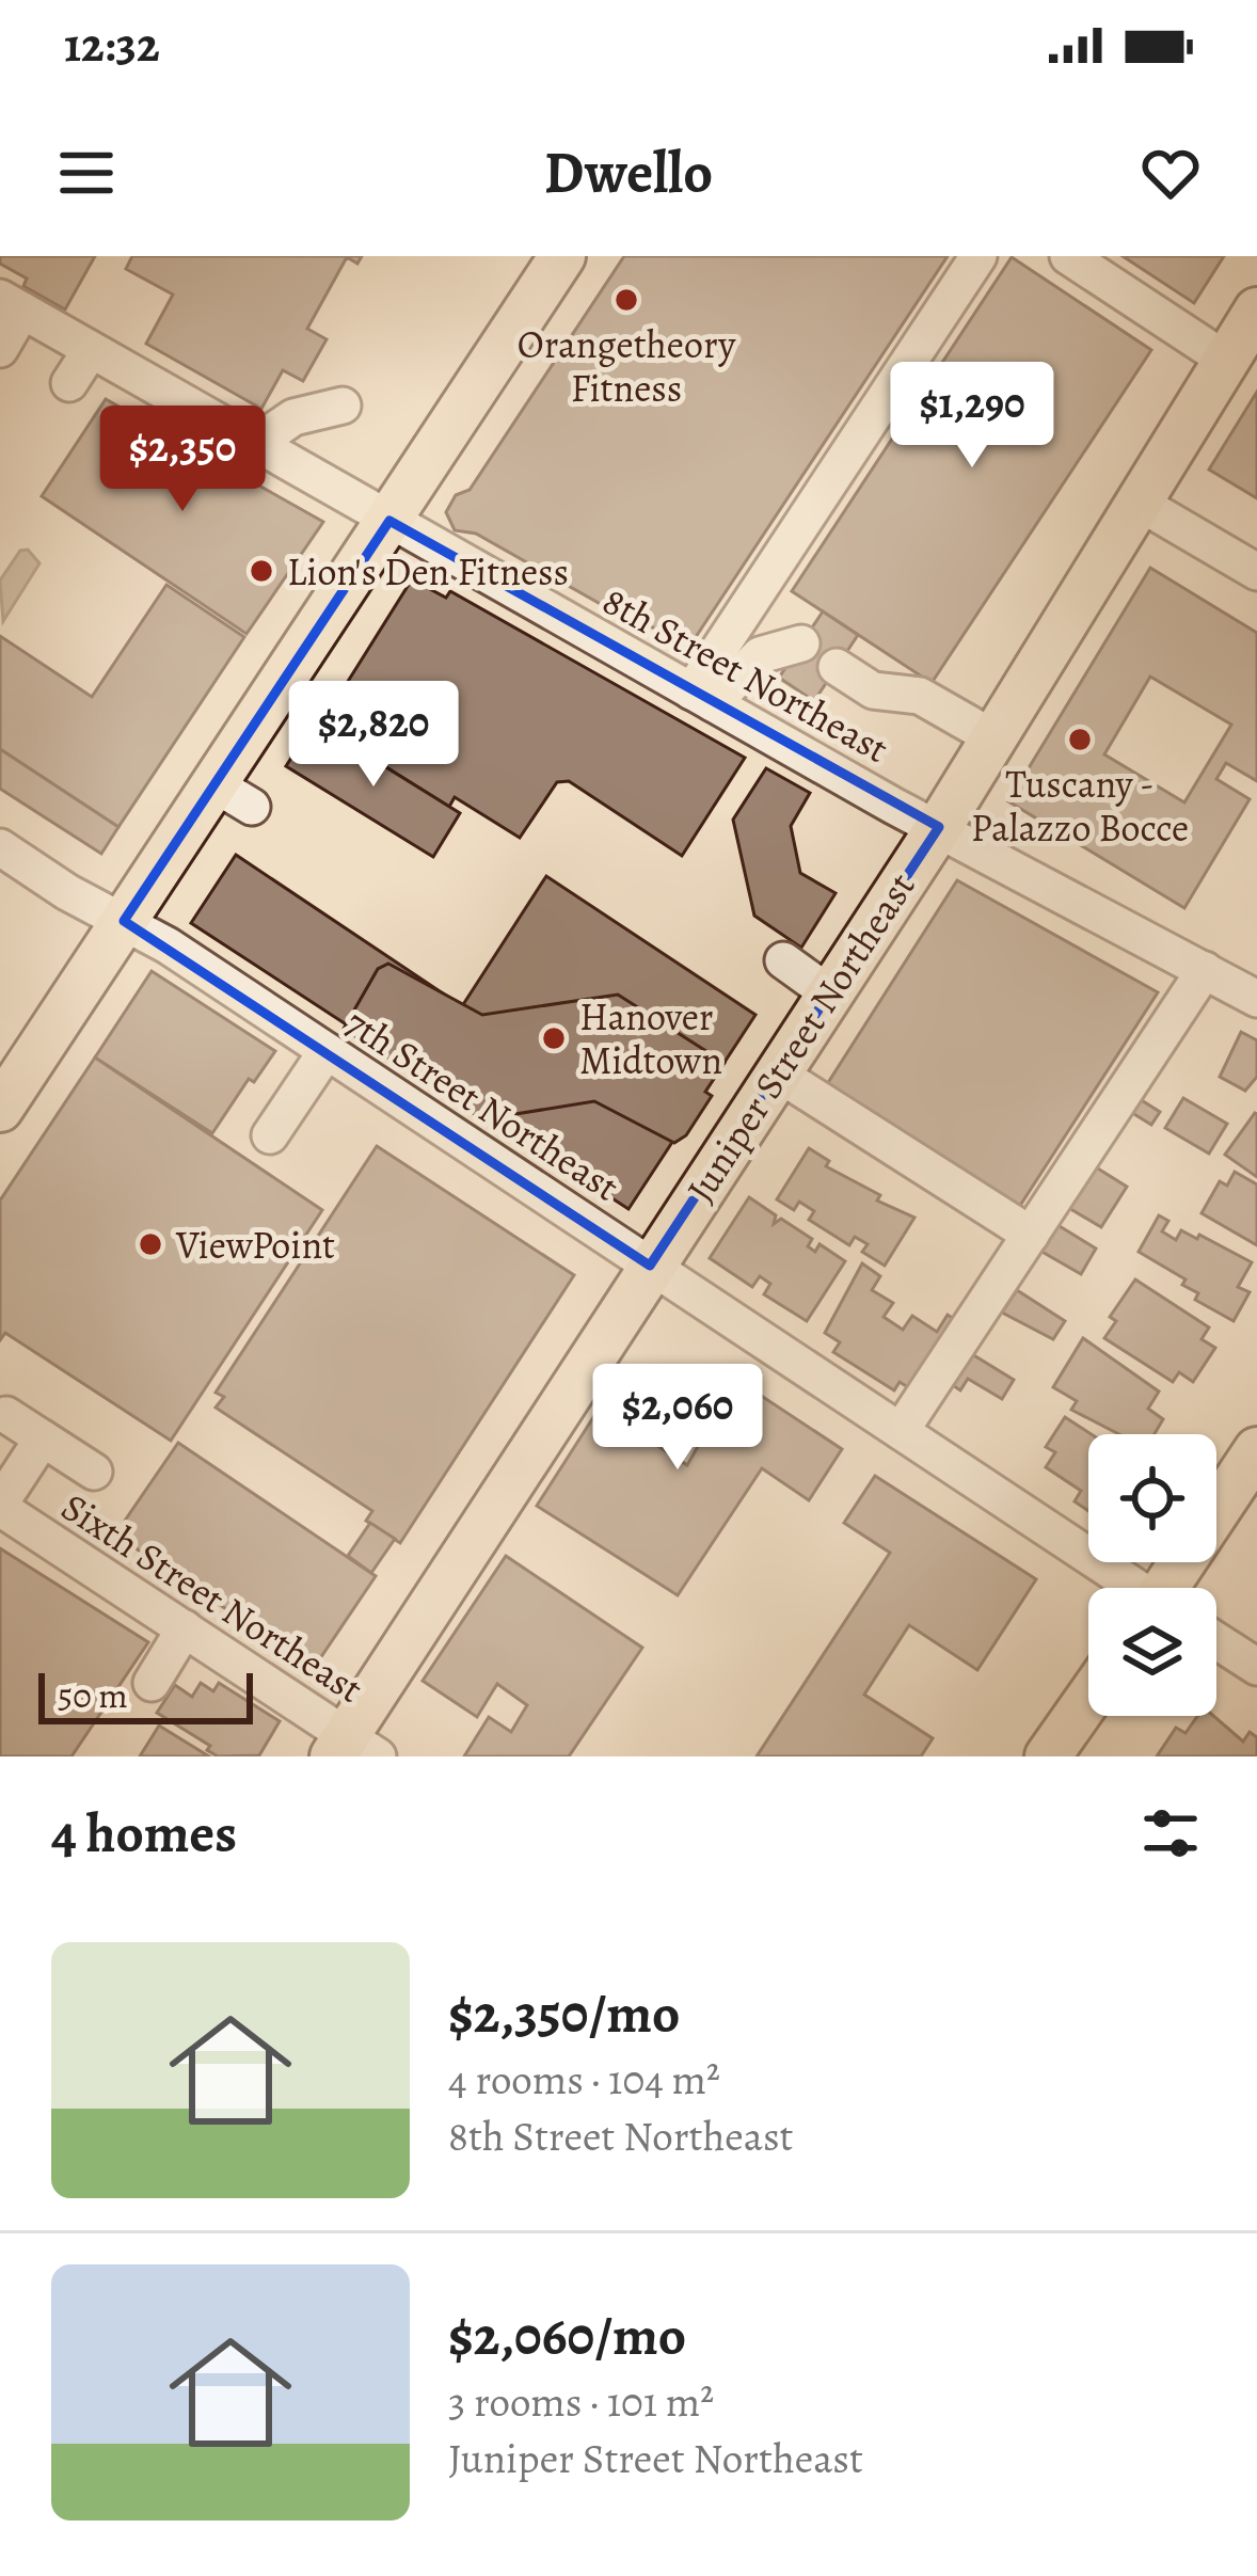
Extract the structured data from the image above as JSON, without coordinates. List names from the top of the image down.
{
  "streets": {
    "main road": ["Juniper Street Northeast"],
    "street": ["8th Street Northeast", "7th Street Northeast", "Sixth Street Northeast"]
  },
  "crossings": [
    ["8th Street Northeast", "Juniper Street Northeast"],
    ["Juniper Street Northeast", "7th Street Northeast"],
    ["Juniper Street Northeast", "Sixth Street Northeast"]
  ],
  "places": [
    "Orangetheory Fitness",
    "Lion's Den Fitness",
    "Tuscany - Palazzo Bocce",
    "Hanover Midtown",
    "ViewPoint"
  ],
  "scale_bar": "50 m",
  "page": {
    "status": "12:32",
    "header": "Dwello",
    "price": [
      "$1,290",
      "$2,350",
      "$2,820",
      "$2,060"
    ],
    "scale": "50 m",
    "heading": "4 homes",
    "list": [
      {
        "name": "$2,350/mo",
        "note": "4 rooms · 104 m² · 8th Street Northeast"
      },
      {
        "name": "$2,060/mo",
        "note": "3 rooms · 101 m² · Juniper Street Northeast"
      }
    ]
  }
}
